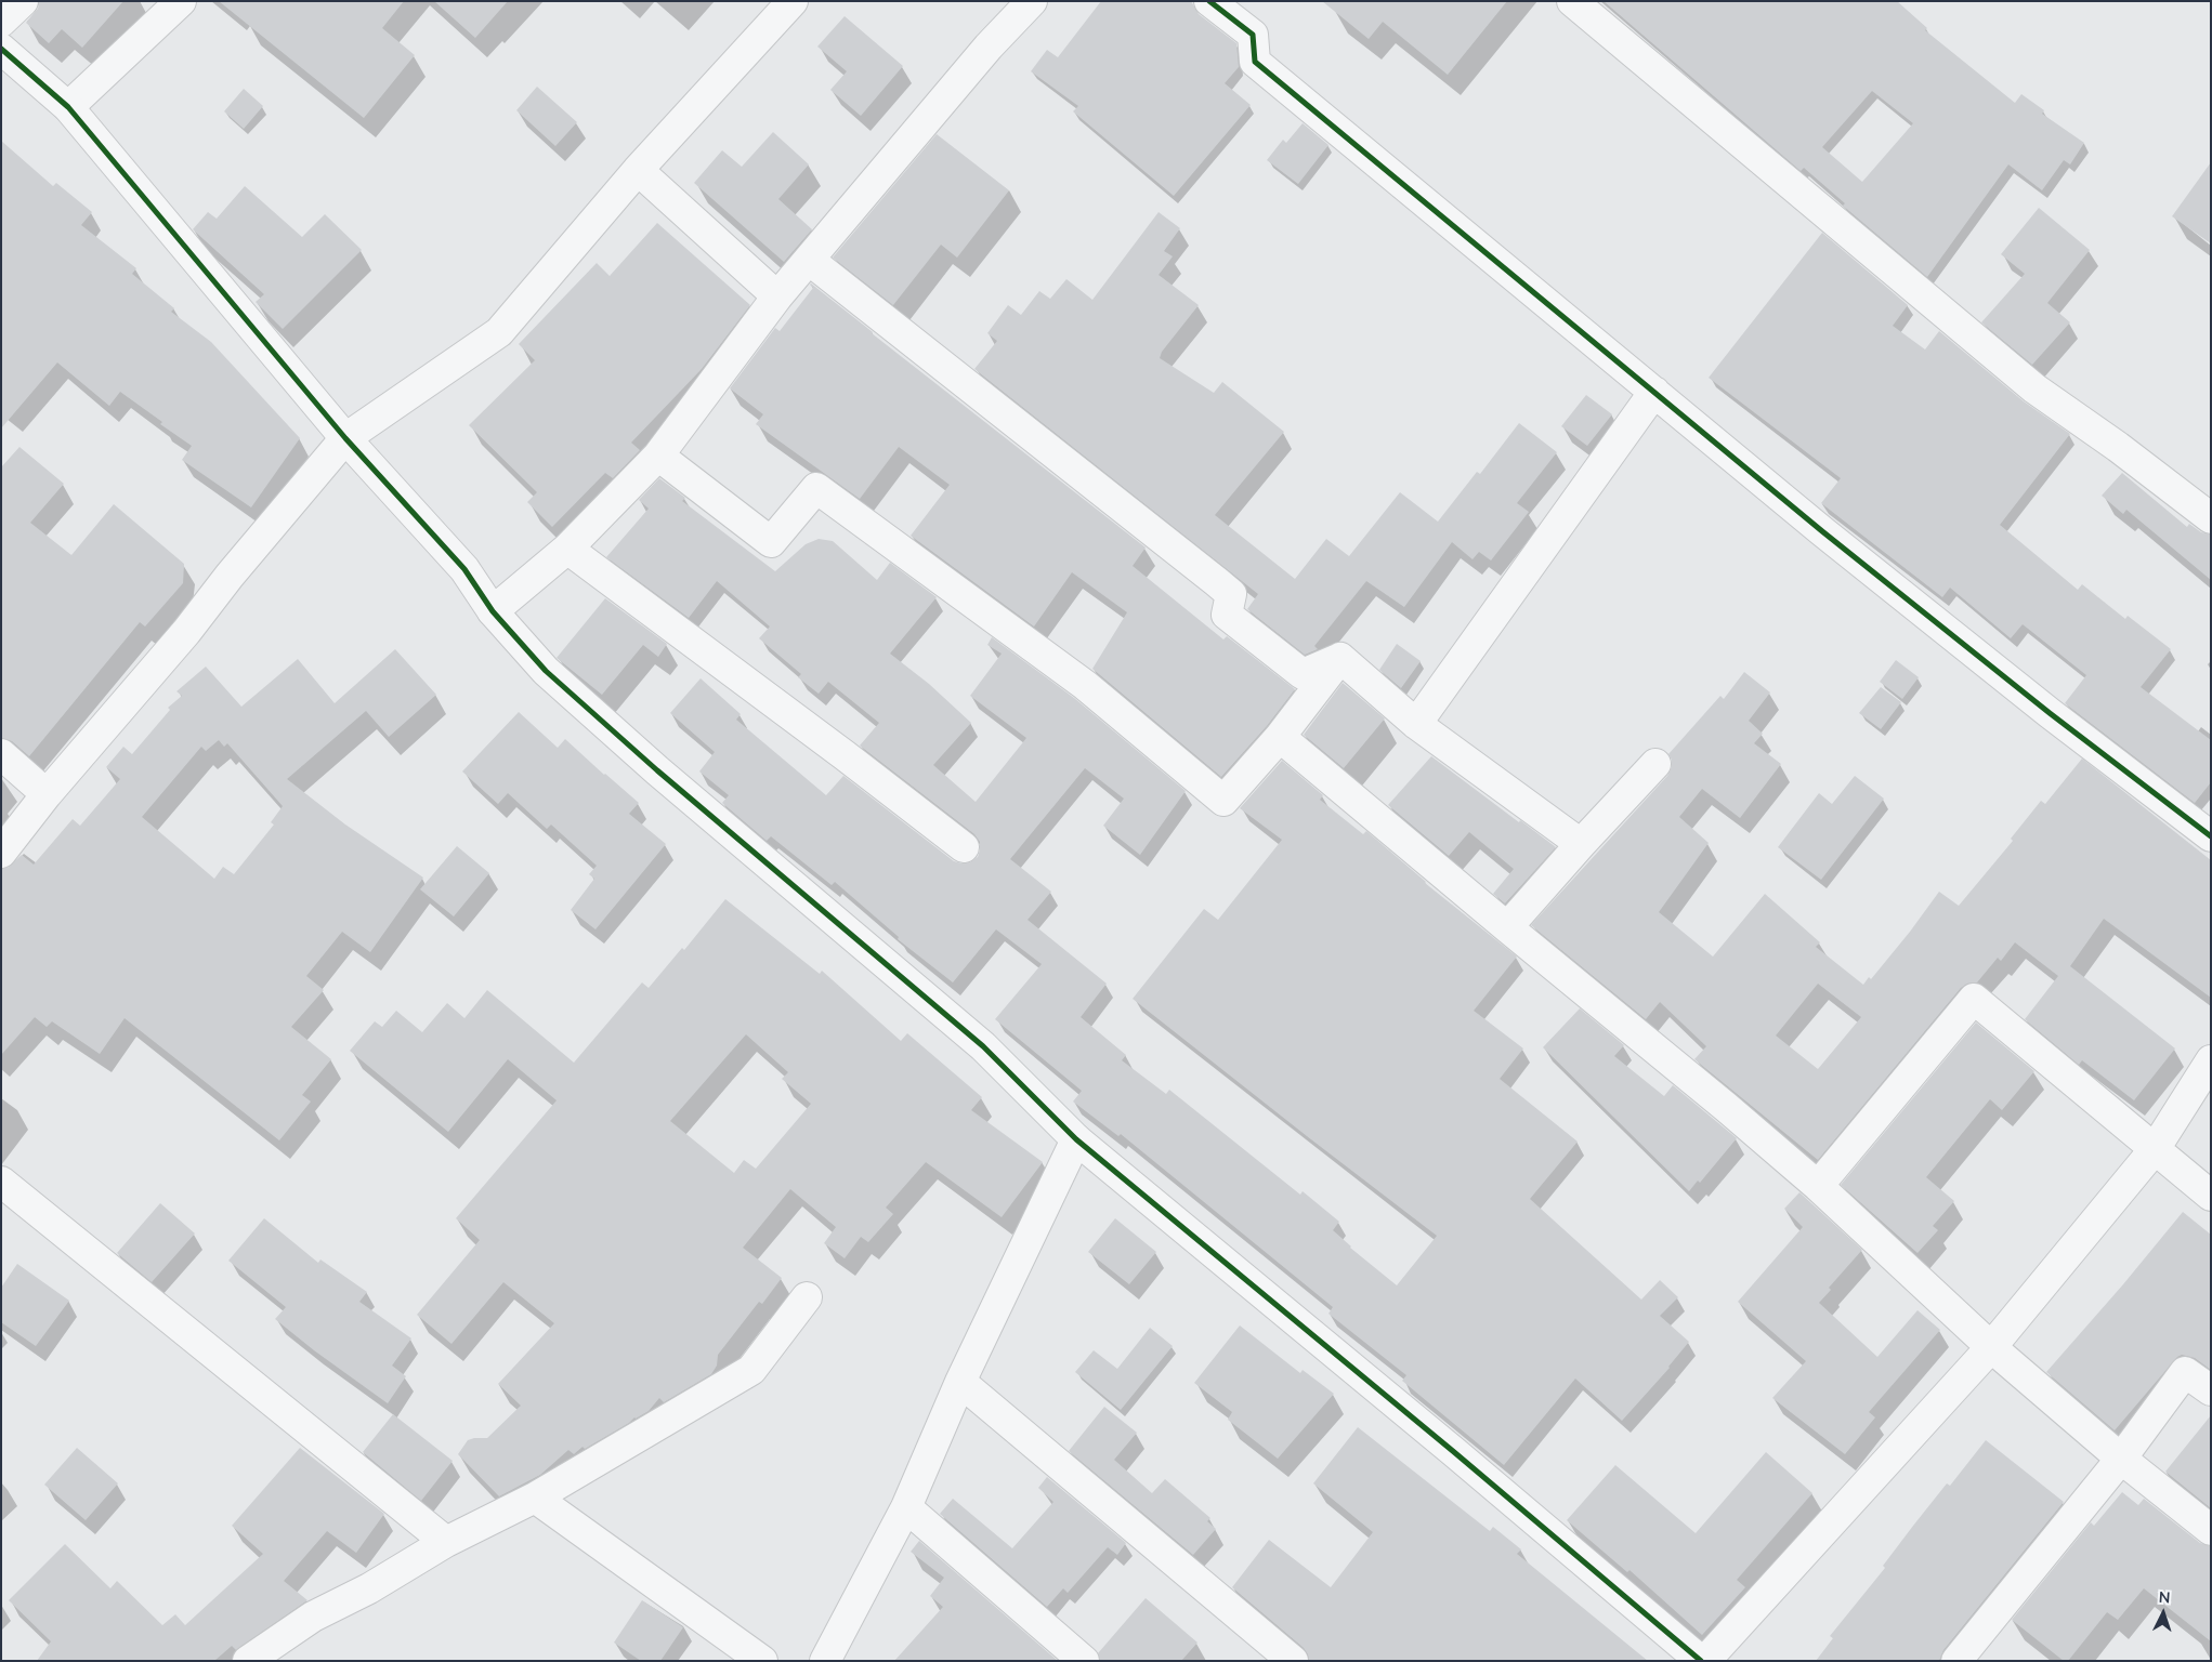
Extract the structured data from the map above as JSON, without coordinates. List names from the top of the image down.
{
  "north": "top"
}
